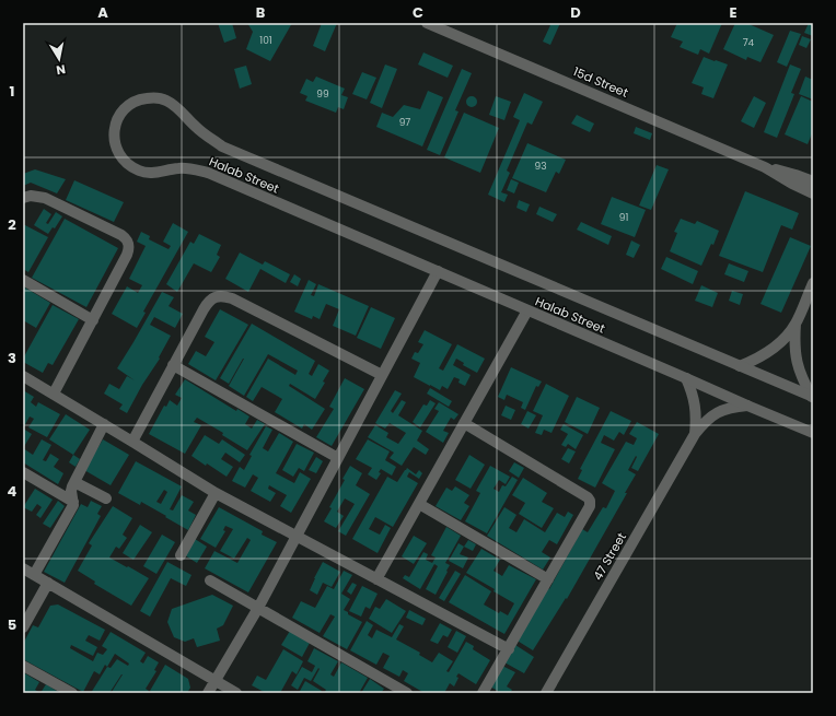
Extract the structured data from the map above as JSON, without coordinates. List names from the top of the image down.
{
  "streets": {
    "street": ["15d Street", "Halab Street", "47 Street"]
  },
  "crossings": [
    ["Halab Street", "47 Street"]
  ],
  "house_numbers": [
    "101",
    "74",
    "99",
    "97",
    "93",
    "91"
  ],
  "north": "bottom",
  "grid": {
    "columns": [
      "A",
      "B",
      "C",
      "D",
      "E"
    ],
    "rows": [
      "1",
      "2",
      "3",
      "4",
      "5"
    ]
  }
}
